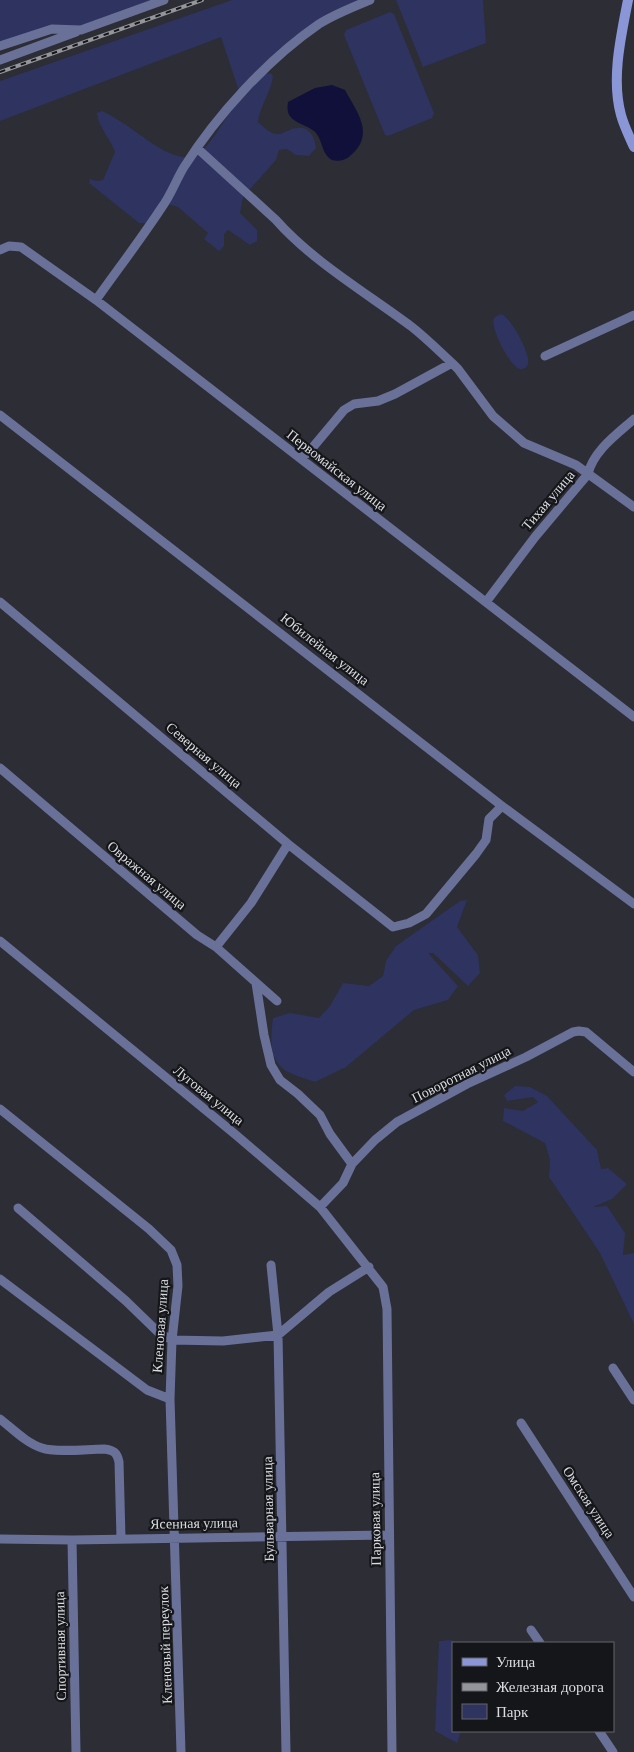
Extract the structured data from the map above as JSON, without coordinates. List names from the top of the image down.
{
  "streets": {
    "street": [
      "Первомайская улица",
      "Тихая улица",
      "Юбилейная улица",
      "Северная улица",
      "Овражная улица",
      "Поворотная улица",
      "Луговая улица",
      "Кленовая улица",
      "Омская улица",
      "Бульварная улица",
      "Парковая улица",
      "Ясенная улица",
      "Кленовый переулок",
      "Спортивная улица"
    ]
  },
  "crossings": [
    ["Первомайская улица", "Тихая улица"],
    ["Юбилейная улица", "Северная улица"],
    ["Поворотная улица", "Луговая улица"],
    ["Луговая улица", "Парковая улица"],
    ["Кленовая улица", "Ясенная улица"],
    ["Кленовая улица", "Кленовый переулок"],
    ["Бульварная улица", "Ясенная улица"],
    ["Парковая улица", "Ясенная улица"],
    ["Ясенная улица", "Кленовый переулок"],
    ["Ясенная улица", "Спортивная улица"]
  ],
  "legend": ["Улица", "Железная дорога", "Парк"]
}
